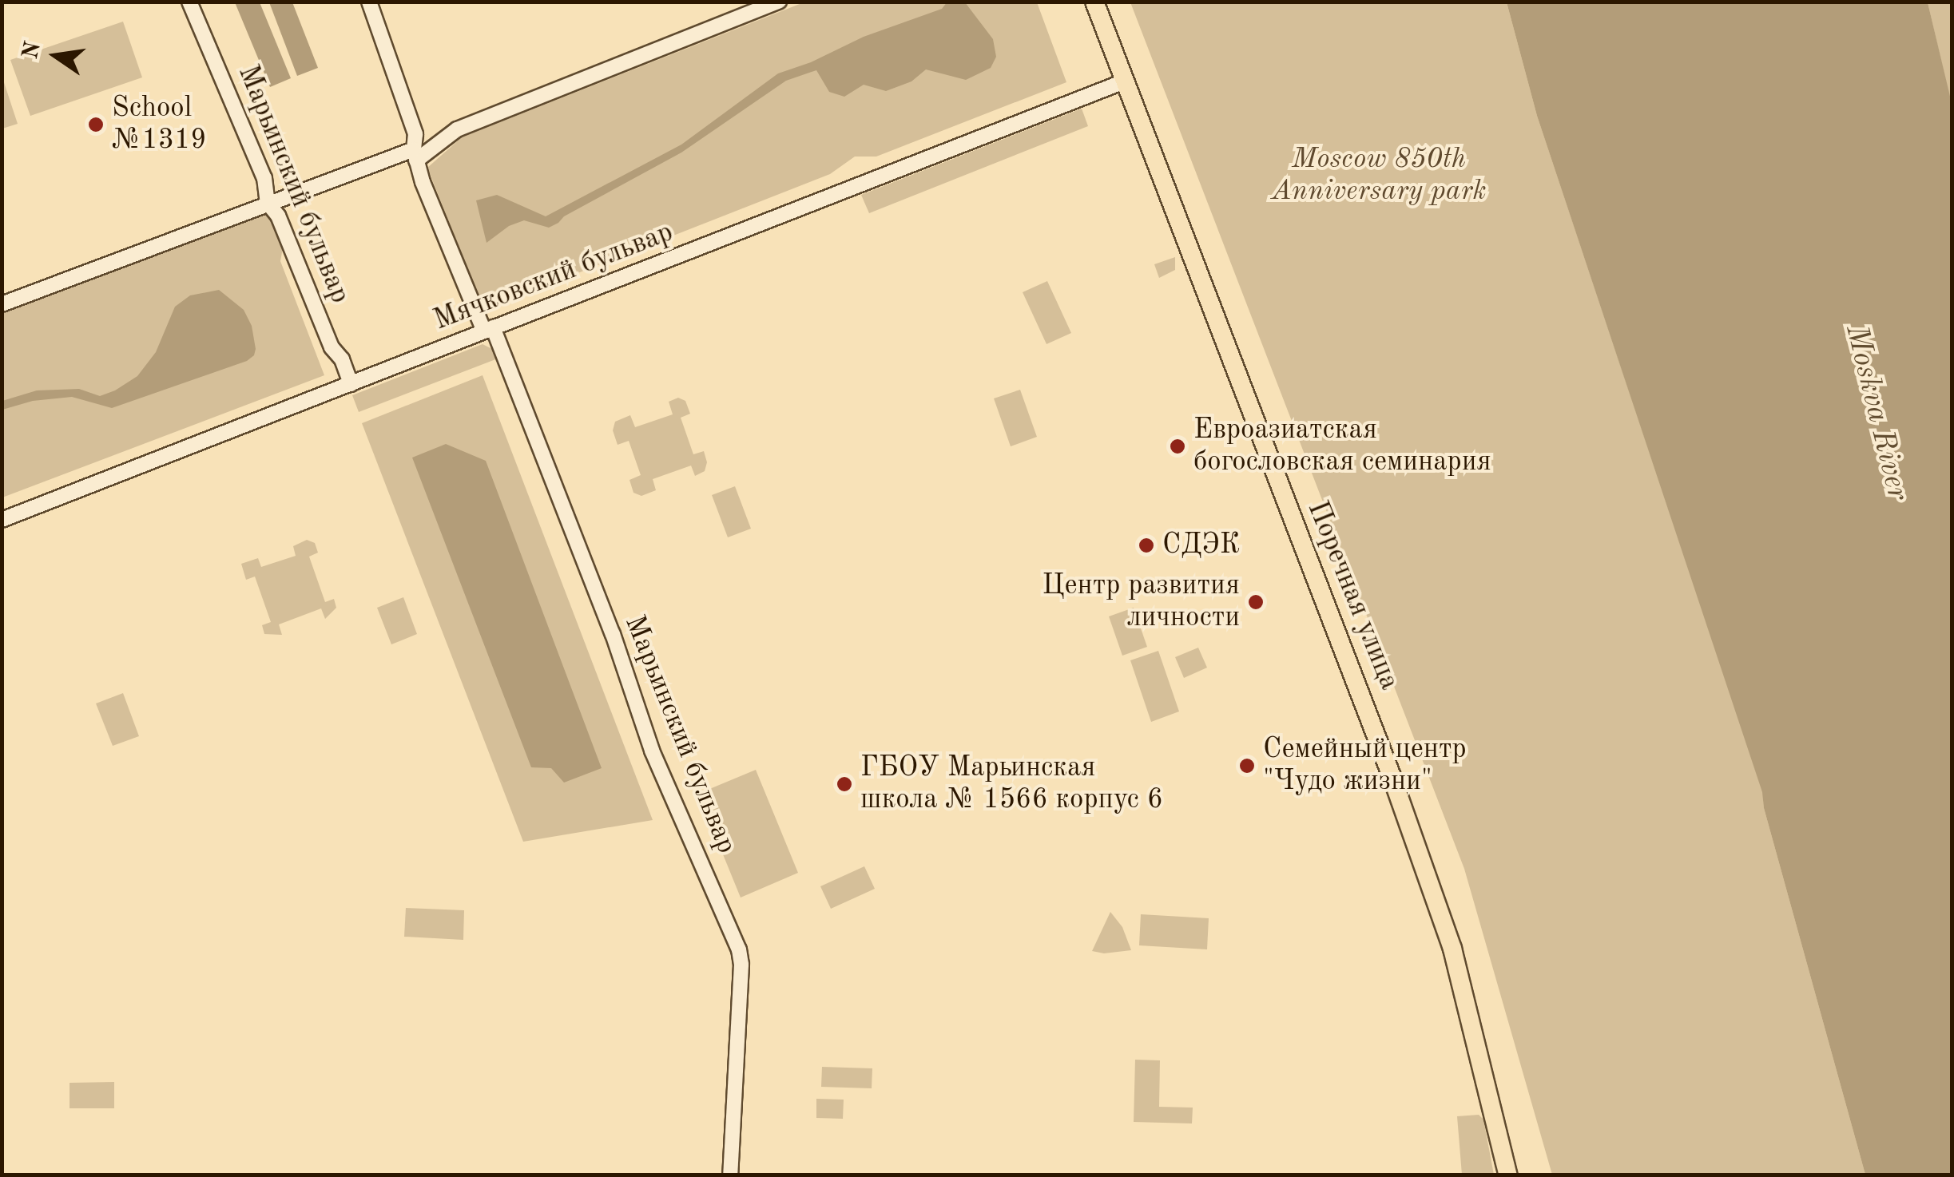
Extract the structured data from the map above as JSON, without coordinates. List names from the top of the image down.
{
  "streets": {
    "main road": ["Поречная улица"],
    "street": ["Марьинский бульвар", "Мячковский бульвар"]
  },
  "crossings": [
    ["Марьинский бульвар", "Мячковский бульвар"],
    ["Мячковский бульвар", "Поречная улица"]
  ],
  "water": ["Moskva River"],
  "parks": ["Moscow 850th Anniversary park"],
  "places": [
    "School №1319",
    "Евроазиатская богословская семинария",
    "СДЭК",
    "Центр развития личности",
    "Семейный центр \"Чудо жизни\"",
    "ГБОУ Марьинская школа № 1566 корпус 6"
  ],
  "north": "left"
}
